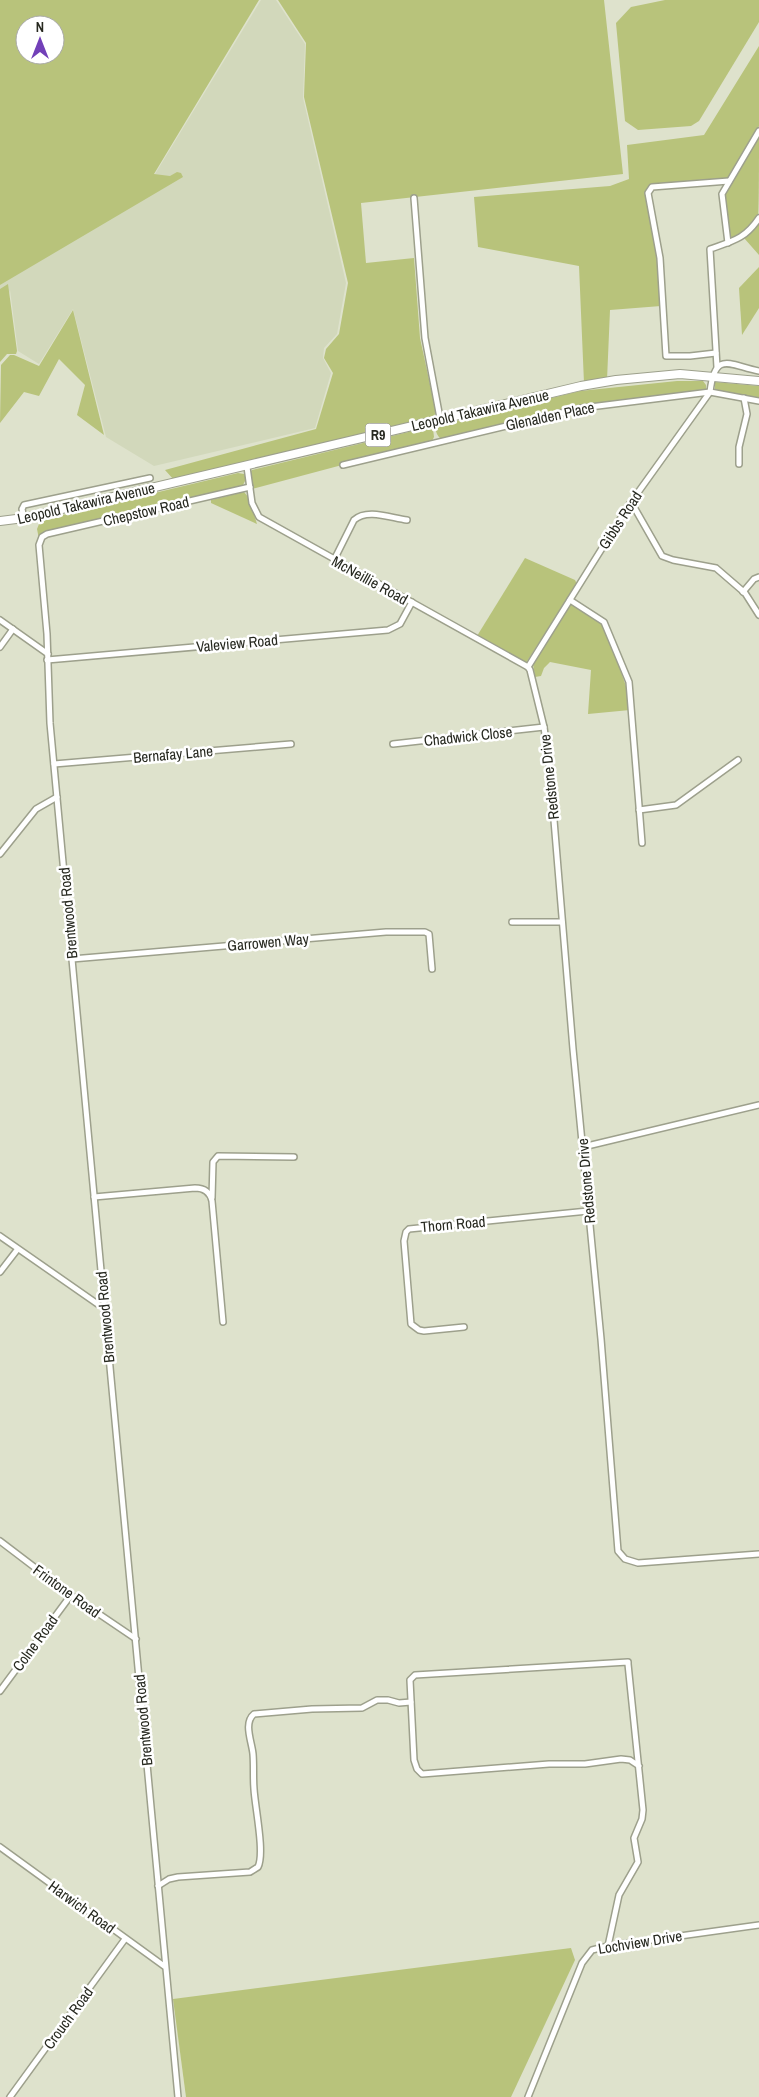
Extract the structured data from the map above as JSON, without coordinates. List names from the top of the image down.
{
  "streets": {
    "highway": ["Leopold Takawira Avenue", "R9"],
    "street": [
      "Glenalden Place",
      "Chepstow Road",
      "Gibbs Road",
      "McNeillie Road",
      "Valeview Road",
      "Chadwick Close",
      "Bernafay Lane",
      "Redstone Drive",
      "Brentwood Road",
      "Garrowen Way",
      "Thorn Road",
      "Frintone Road",
      "Colne Road",
      "Harwich Road",
      "Lochview Drive",
      "Crouch Road"
    ]
  },
  "crossings": [
    ["Leopold Takawira Avenue", "Gibbs Road"],
    ["Leopold Takawira Avenue", "McNeillie Road"],
    ["Glenalden Place", "Gibbs Road"],
    ["Chepstow Road", "McNeillie Road"],
    ["Chepstow Road", "Brentwood Road"],
    ["Gibbs Road", "McNeillie Road"],
    ["Gibbs Road", "Redstone Drive"],
    ["McNeillie Road", "Valeview Road"],
    ["McNeillie Road", "Redstone Drive"],
    ["Valeview Road", "Brentwood Road"],
    ["Chadwick Close", "Redstone Drive"],
    ["Bernafay Lane", "Brentwood Road"],
    ["Redstone Drive", "Thorn Road"],
    ["Brentwood Road", "Garrowen Way"],
    ["Brentwood Road", "Frintone Road"],
    ["Brentwood Road", "Harwich Road"],
    ["Frintone Road", "Colne Road"],
    ["Harwich Road", "Crouch Road"]
  ],
  "north": "top"
}
